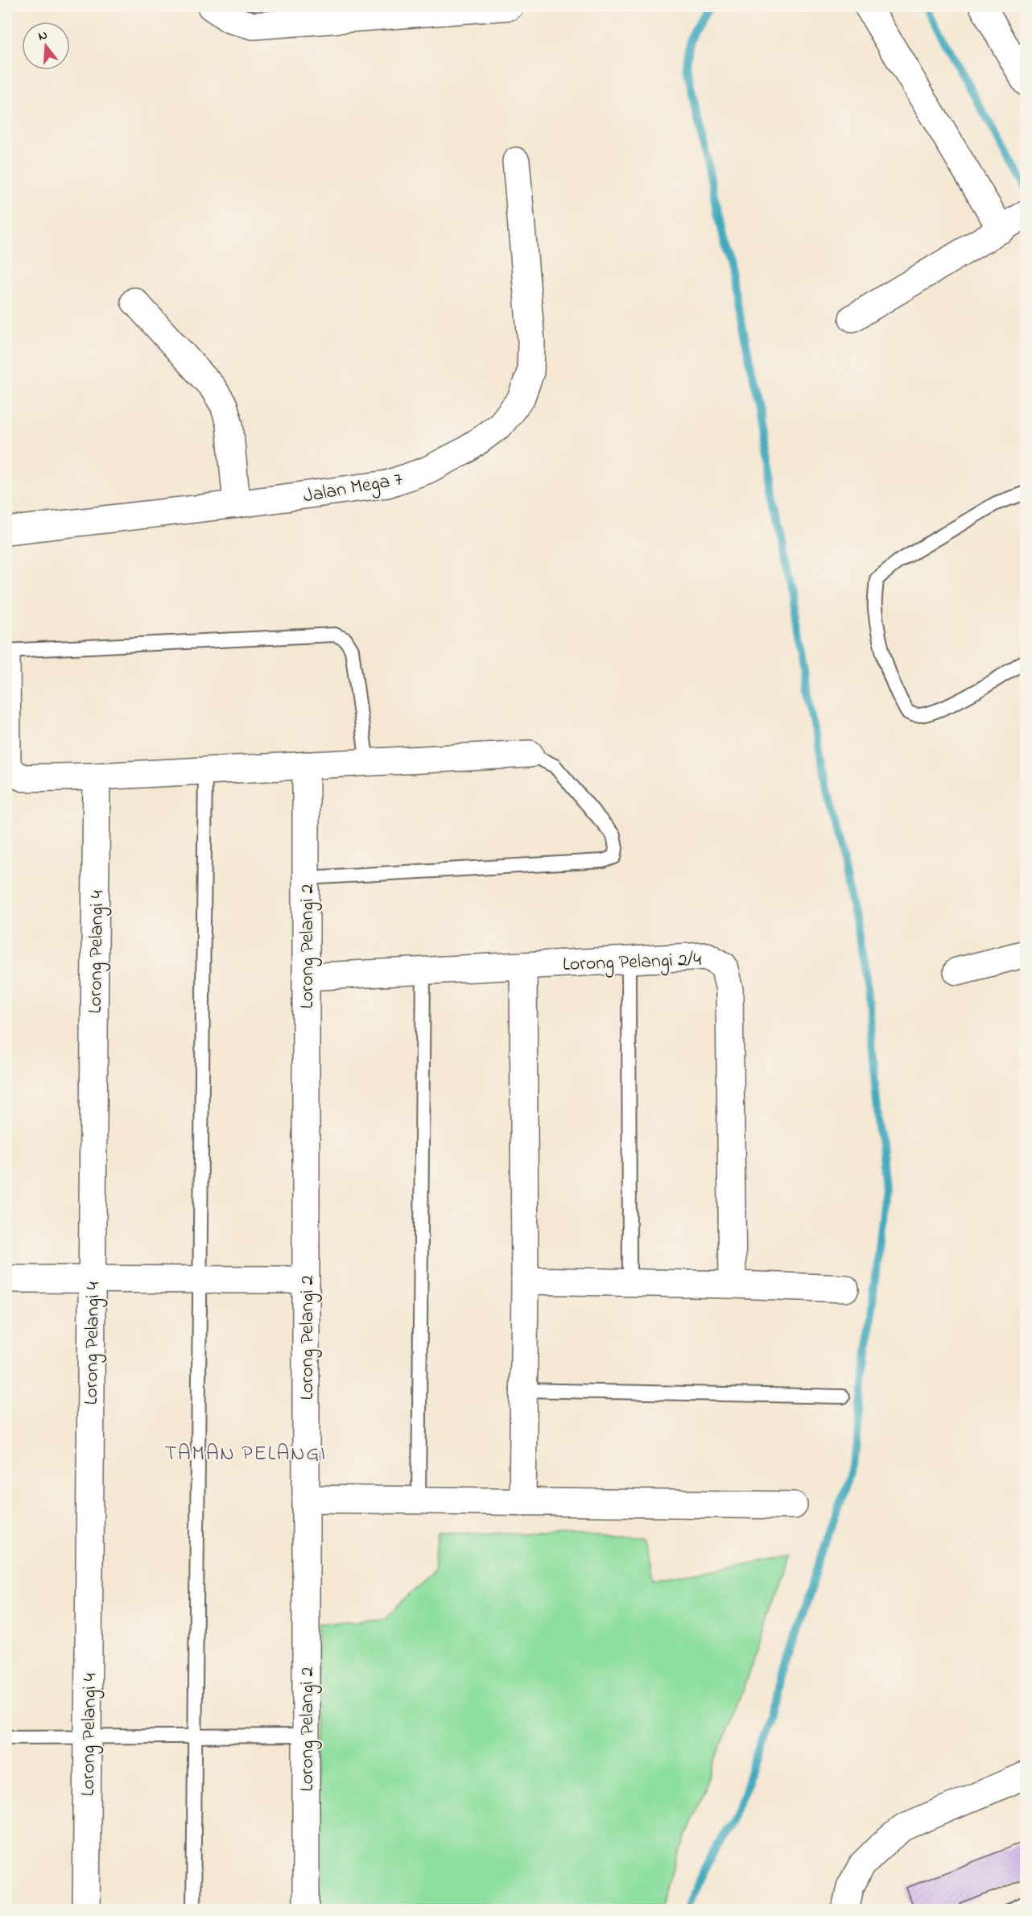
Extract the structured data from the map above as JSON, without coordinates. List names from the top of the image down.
{
  "streets": {
    "street": [
      "Jalan Mega 7",
      "Lorong Pelangi 2",
      "Lorong Pelangi 4",
      "Lorong Pelangi 2/4"
    ]
  },
  "crossings": [
    ["Lorong Pelangi 2", "Lorong Pelangi 2/4"]
  ],
  "districts": ["TAMAN PELANGI"],
  "north": "top"
}
